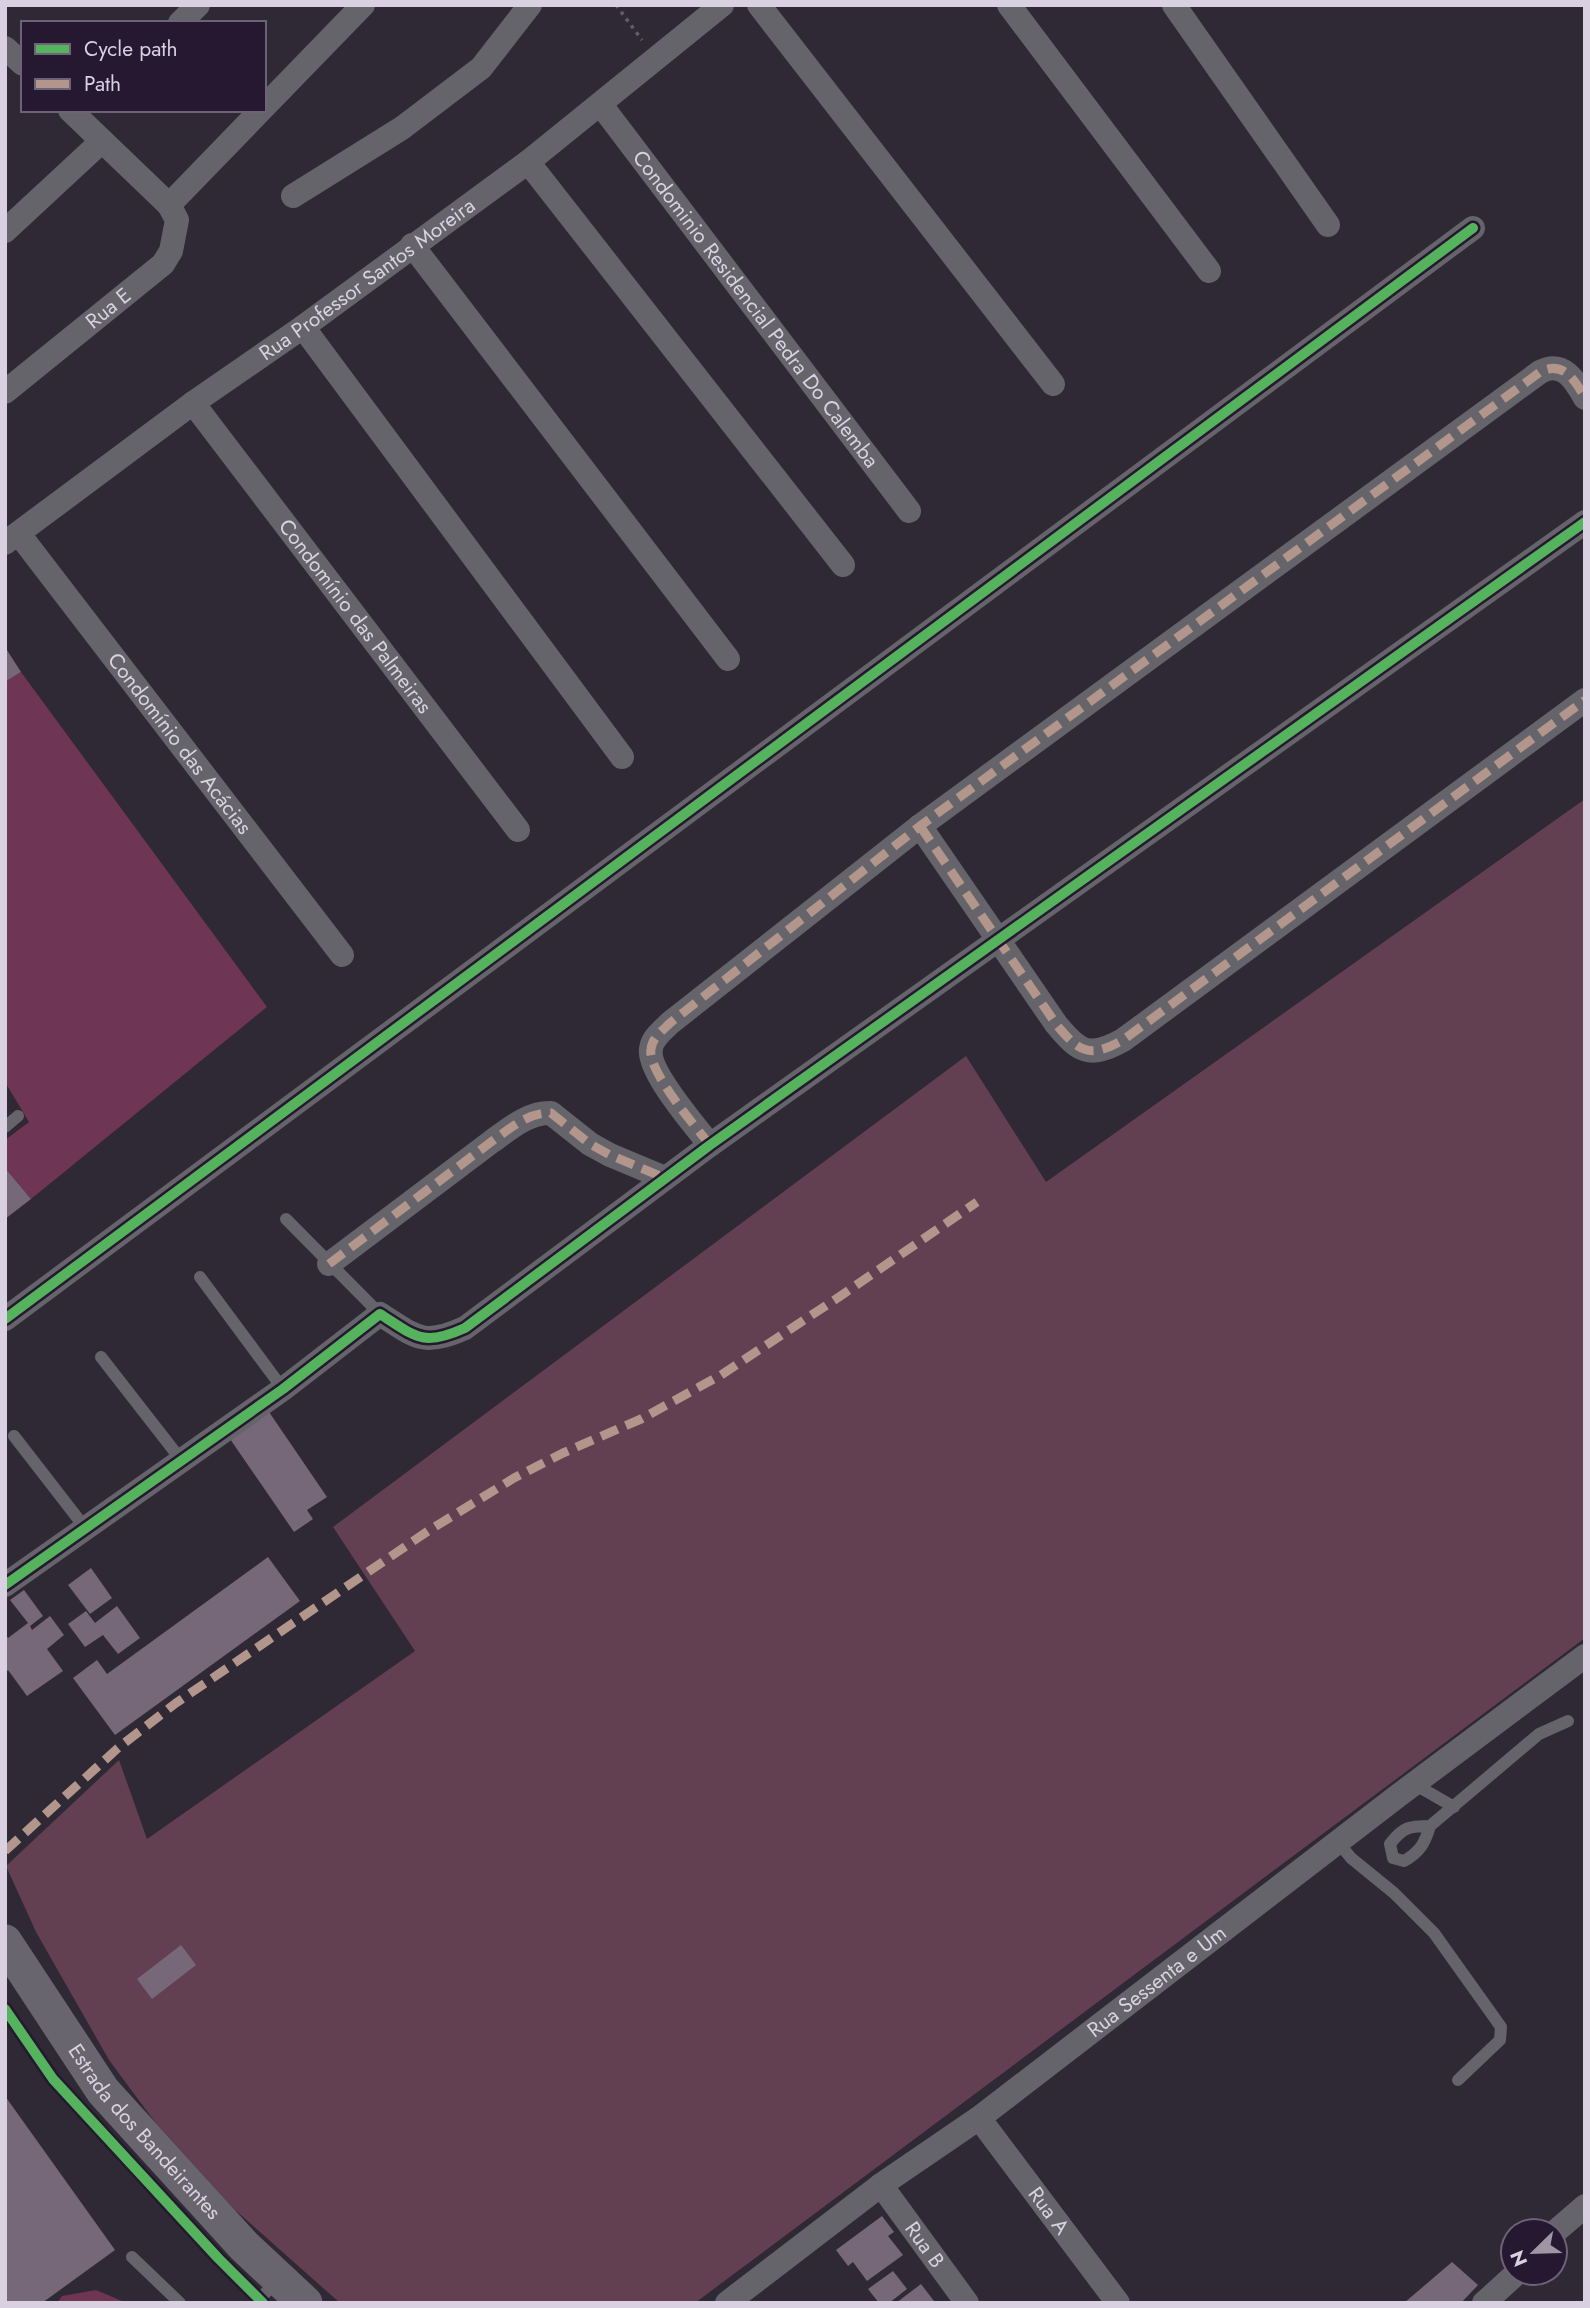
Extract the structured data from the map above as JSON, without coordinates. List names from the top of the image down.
{
  "streets": {
    "main road": ["Estrada dos Bandeirantes"],
    "street": [
      "Rua Professor Santos Moreira",
      "Rua E",
      "Condominio Residencial Pedra Do Calemba",
      "Condomínio das Palmeiras",
      "Condomínio das Acácias",
      "Rua Sessenta e Um",
      "Rua A",
      "Rua B"
    ]
  },
  "crossings": [
    ["Rua Professor Santos Moreira", "Condominio Residencial Pedra Do Calemba"],
    ["Rua Professor Santos Moreira", "Condomínio das Palmeiras"],
    ["Rua Professor Santos Moreira", "Condomínio das Acácias"],
    ["Rua Sessenta e Um", "Rua A"],
    ["Rua Sessenta e Um", "Rua B"]
  ],
  "legend": ["Cycle path", "Path"],
  "north": "bottom left"
}
